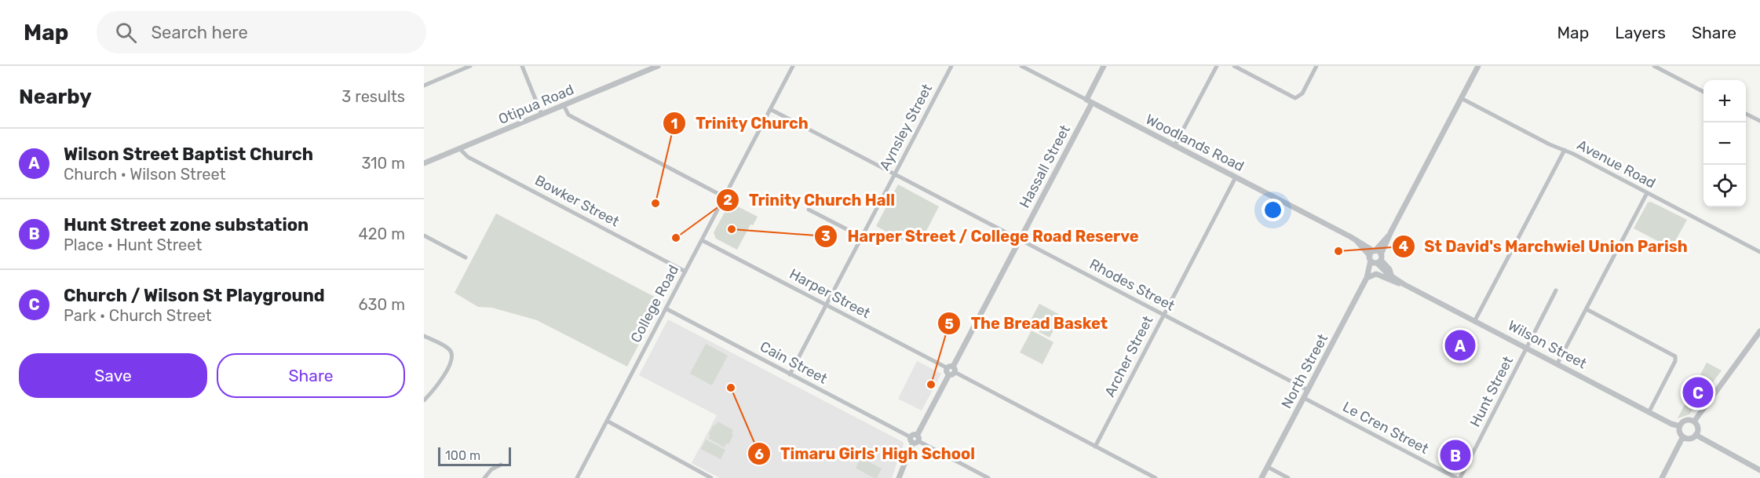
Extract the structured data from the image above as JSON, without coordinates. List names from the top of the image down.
{
  "streets": {
    "street": [
      "Otipua Road",
      "Aynsley Street",
      "Woodlands Road",
      "Avenue Road",
      "Hassall Street",
      "Bowker Street",
      "Rhodes Street",
      "Harper Street",
      "College Road",
      "Wilson Street",
      "Archer Street",
      "Cain Street",
      "North Street",
      "Hunt Street",
      "Le Cren Street"
    ]
  },
  "crossings": [
    ["Otipua Road", "Bowker Street"],
    ["Aynsley Street", "Rhodes Street"],
    ["Aynsley Street", "Harper Street"],
    ["Aynsley Street", "Cain Street"],
    ["Woodlands Road", "Hassall Street"],
    ["Woodlands Road", "Wilson Street"],
    ["Woodlands Road", "Archer Street"],
    ["Woodlands Road", "North Street"],
    ["Avenue Road", "North Street"],
    ["Hassall Street", "Rhodes Street"],
    ["Hassall Street", "Harper Street"],
    ["Hassall Street", "Cain Street"],
    ["Bowker Street", "College Road"],
    ["Rhodes Street", "College Road"],
    ["Rhodes Street", "Archer Street"],
    ["Rhodes Street", "North Street"],
    ["Harper Street", "College Road"],
    ["Harper Street", "Archer Street"],
    ["College Road", "Cain Street"],
    ["Wilson Street", "North Street"],
    ["Wilson Street", "Hunt Street"],
    ["North Street", "Le Cren Street"]
  ],
  "places": [
    "Trinity Church",
    "Harper Street / College Road Reserve",
    "Trinity Church Hall",
    "St David's Marchwiel Union Parish",
    "The Bread Basket",
    "Timaru Girls' High School"
  ],
  "scale_bar": "100 m",
  "page": {
    "header": "Map",
    "search": "Search here",
    "nav": ["Map", "Layers", "Share"],
    "heading": ["Nearby", "3 results"],
    "map_buttons": ["+", "−"],
    "list": [
      {
        "mark": "A",
        "name": "Wilson Street Baptist Church",
        "note": "Church · Wilson Street",
        "value": "310 m"
      },
      {
        "mark": "B",
        "name": "Hunt Street zone substation",
        "note": "Place · Hunt Street",
        "value": "420 m"
      },
      {
        "mark": "C",
        "name": "Church / Wilson St Playground",
        "note": "Park · Church Street",
        "value": "630 m"
      }
    ],
    "pins": ["A", "C", "B"],
    "buttons": ["Save", "Share"],
    "scale": "100 m"
  }
}
